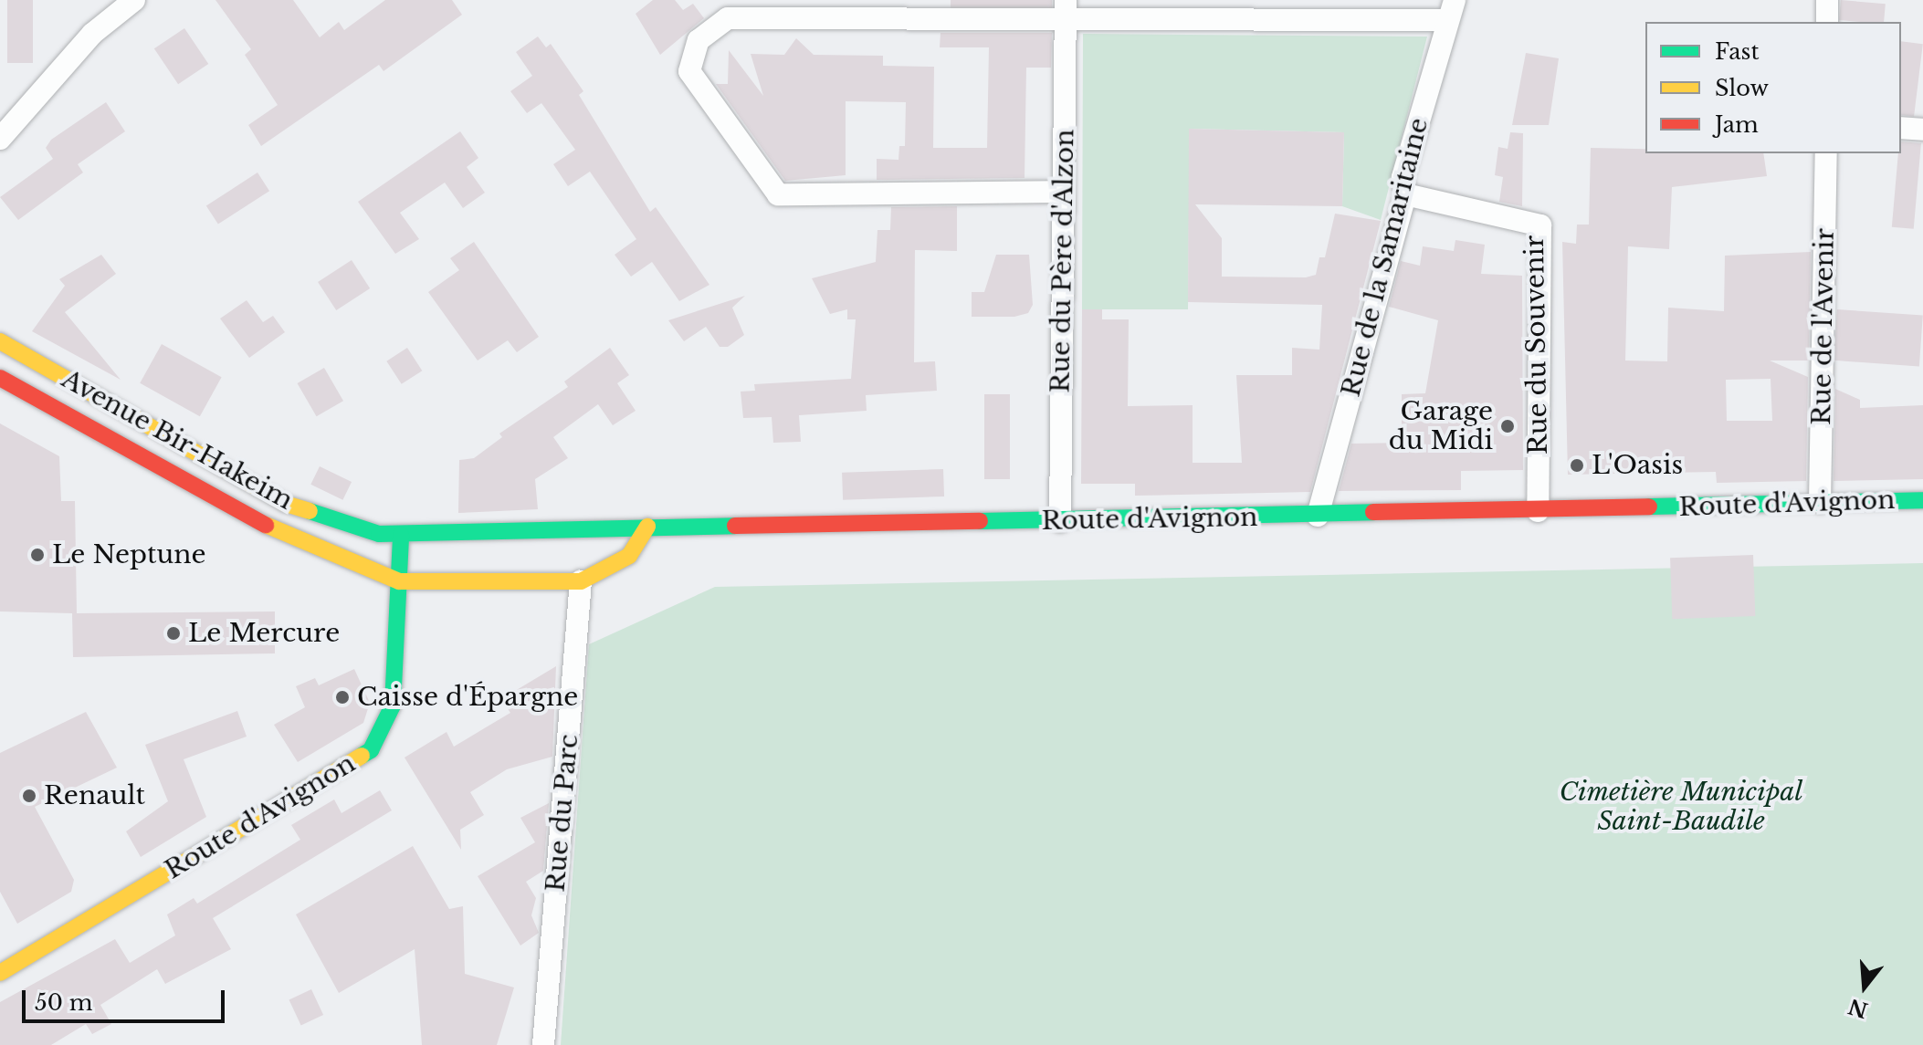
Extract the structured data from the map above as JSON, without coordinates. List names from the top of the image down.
{
  "streets": {
    "main road": ["Avenue Bir-Hakeim", "Route d'Avignon"],
    "street": [
      "Rue de la Samaritaine",
      "Rue du Père d'Alzon",
      "Rue de l'Avenir",
      "Rue du Souvenir",
      "Rue du Parc"
    ]
  },
  "crossings": [
    ["Rue de la Samaritaine", "Rue du Souvenir"],
    ["Rue de la Samaritaine", "Route d'Avignon"],
    ["Rue du Père d'Alzon", "Route d'Avignon"],
    ["Rue de l'Avenir", "Route d'Avignon"],
    ["Rue du Souvenir", "Route d'Avignon"],
    ["Avenue Bir-Hakeim", "Route d'Avignon"]
  ],
  "parks": ["Cimetière Municipal Saint-Baudile"],
  "places": [
    "Garage du Midi",
    "L'Oasis",
    "Le Neptune",
    "Le Mercure",
    "Caisse d'Épargne",
    "Renault"
  ],
  "legend": ["Fast", "Slow", "Jam"],
  "scale_bar": "50 m",
  "north": "bottom"
}
